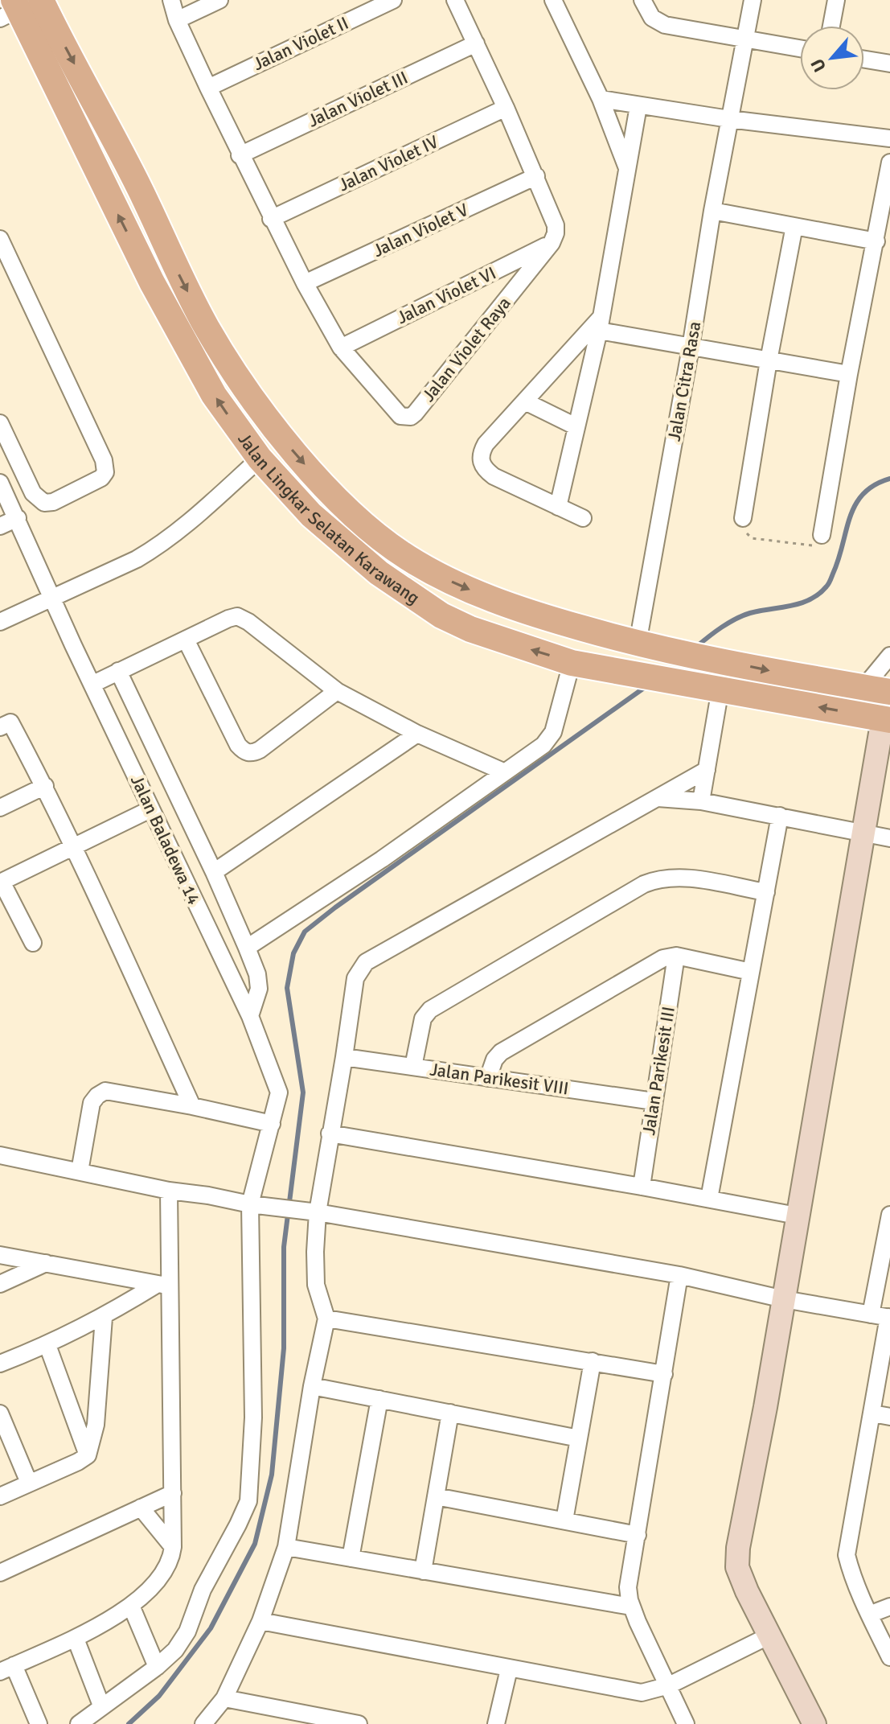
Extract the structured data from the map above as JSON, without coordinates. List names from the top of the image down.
{
  "streets": {
    "main road": ["Jalan Lingkar Selatan Karawang"],
    "street": [
      "Jalan Violet II",
      "Jalan Violet III",
      "Jalan Violet IV",
      "Jalan Violet V",
      "Jalan Violet VI",
      "Jalan Violet Raya",
      "Jalan Citra Rasa",
      "Jalan Baladewa 14",
      "Jalan Parikesit III",
      "Jalan Parikesit VIII"
    ]
  },
  "crossings": [
    ["Jalan Violet II", "Jalan Violet Raya"],
    ["Jalan Violet III", "Jalan Violet Raya"],
    ["Jalan Violet IV", "Jalan Violet Raya"],
    ["Jalan Violet V", "Jalan Violet Raya"],
    ["Jalan Violet VI", "Jalan Violet Raya"],
    ["Jalan Citra Rasa", "Jalan Lingkar Selatan Karawang"],
    ["Jalan Parikesit III", "Jalan Parikesit VIII"]
  ],
  "north": "bottom left"
}
